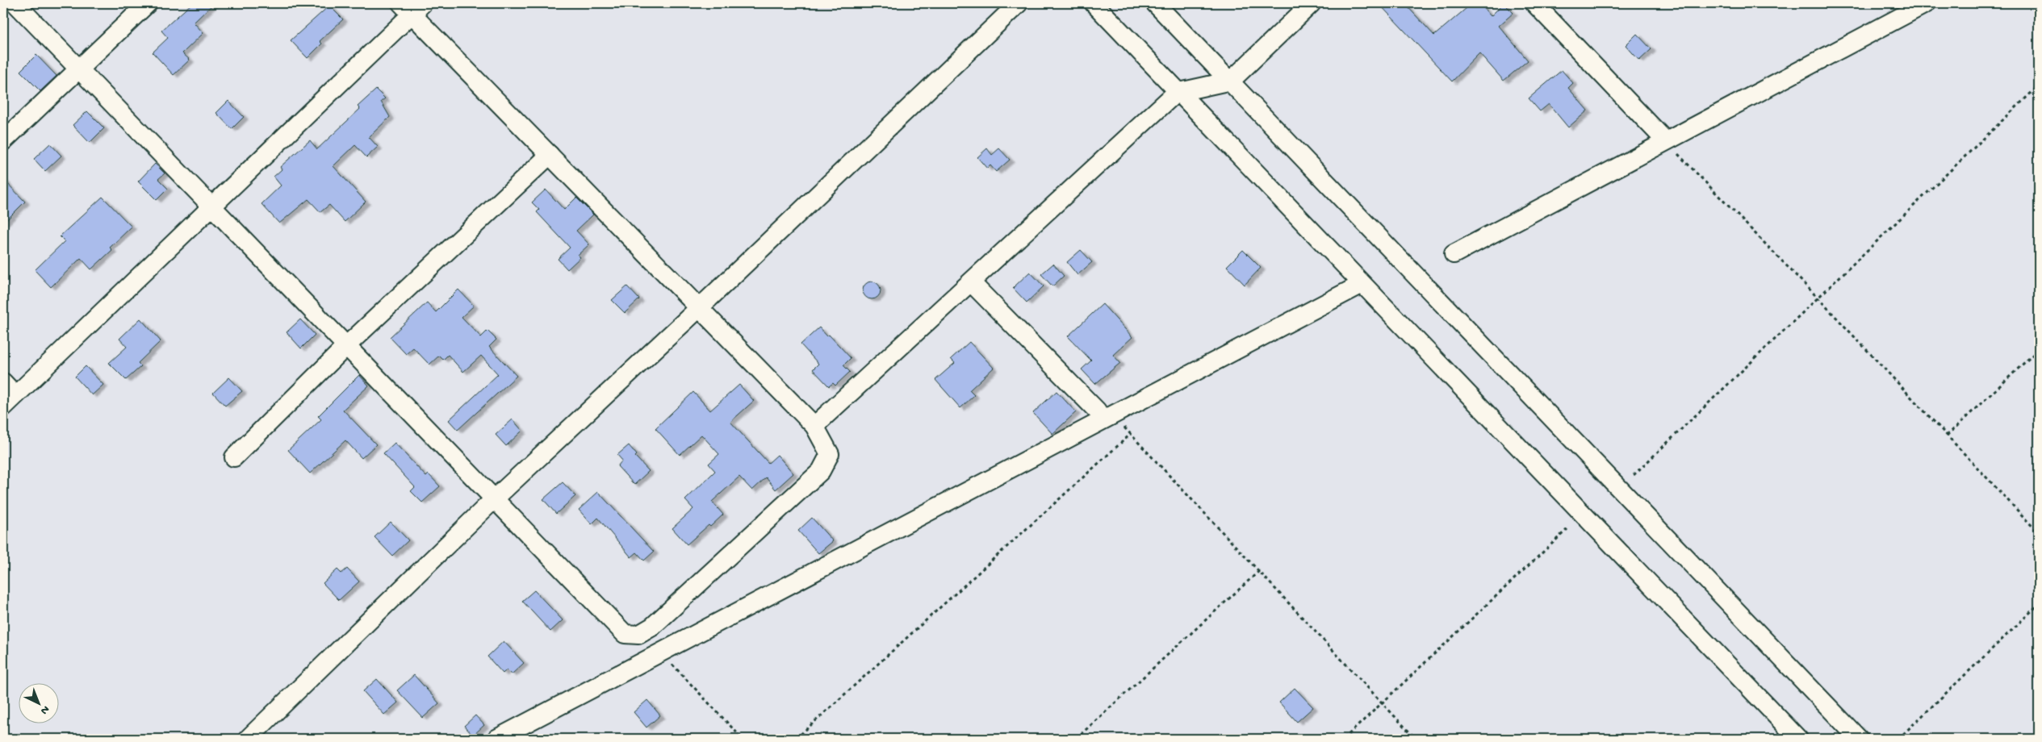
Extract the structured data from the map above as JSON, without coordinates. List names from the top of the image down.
{
  "north": "bottom right"
}
